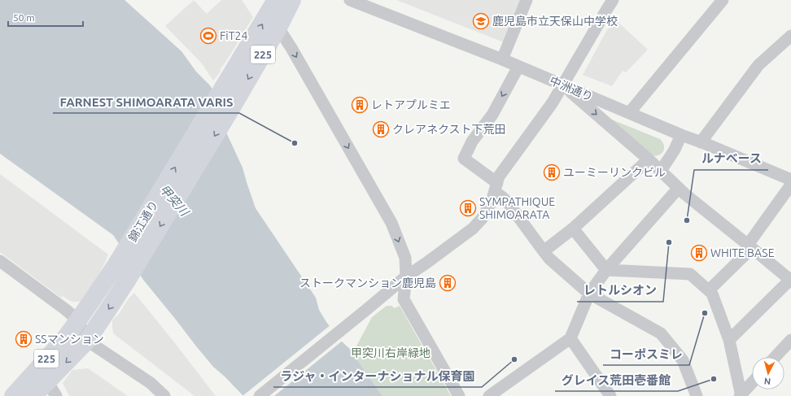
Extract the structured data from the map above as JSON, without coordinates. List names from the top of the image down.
{
  "streets": {
    "highway": ["225", "錦江通り"],
    "street": ["中洲通り"]
  },
  "water": ["甲突川"],
  "parks": ["甲突川右岸緑地"],
  "places": {
    "school or university": ["鹿児島市立天保山中学校"],
    "sports": ["FiT24"],
    "building": [
      "レトアプルミエ",
      "クレアネクスト下荒田",
      "ユーミーリンクビル",
      "SYMPATHIQUE SHIMOARATA",
      "WHITE BASE",
      "ストークマンション鹿児島",
      "SSマンション"
    ],
    "other": [
      "FARNEST SHIMOARATA VARIS",
      "ルナベース",
      "レトルシオン",
      "コーポスミレ",
      "ラジャ・インターナショナル保育園",
      "グレイス荒田壱番館"
    ]
  },
  "scale_bar": "50 m",
  "north": "bottom"
}
